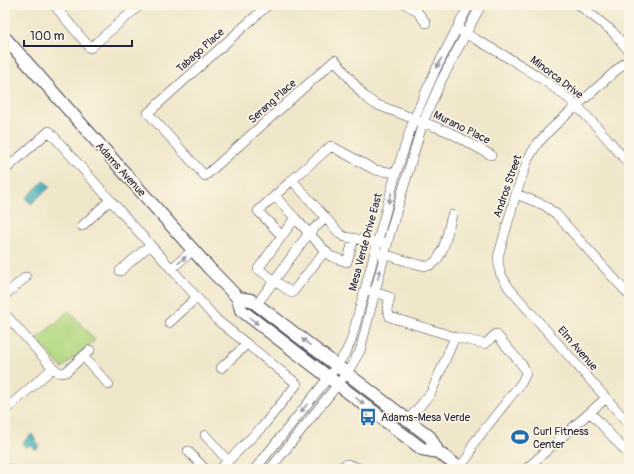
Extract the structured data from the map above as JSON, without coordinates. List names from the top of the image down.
{
  "streets": {
    "main road": ["Adams Avenue"],
    "street": [
      "Tabago Place",
      "Minorca Drive",
      "Serang Place",
      "Murano Place",
      "Andros Street",
      "Mesa Verde Drive East",
      "Elm Avenue"
    ]
  },
  "crossings": [
    ["Tabago Place", "Serang Place"],
    ["Minorca Drive", "Andros Street"],
    ["Minorca Drive", "Mesa Verde Drive East"],
    ["Serang Place", "Murano Place"],
    ["Serang Place", "Mesa Verde Drive East"],
    ["Murano Place", "Mesa Verde Drive East"],
    ["Adams Avenue", "Mesa Verde Drive East"],
    ["Andros Street", "Elm Avenue"]
  ],
  "places": {
    "bus stop": ["Adams-Mesa Verde"],
    "sports": ["Curl Fitness Center"]
  },
  "scale_bar": "100 m"
}
